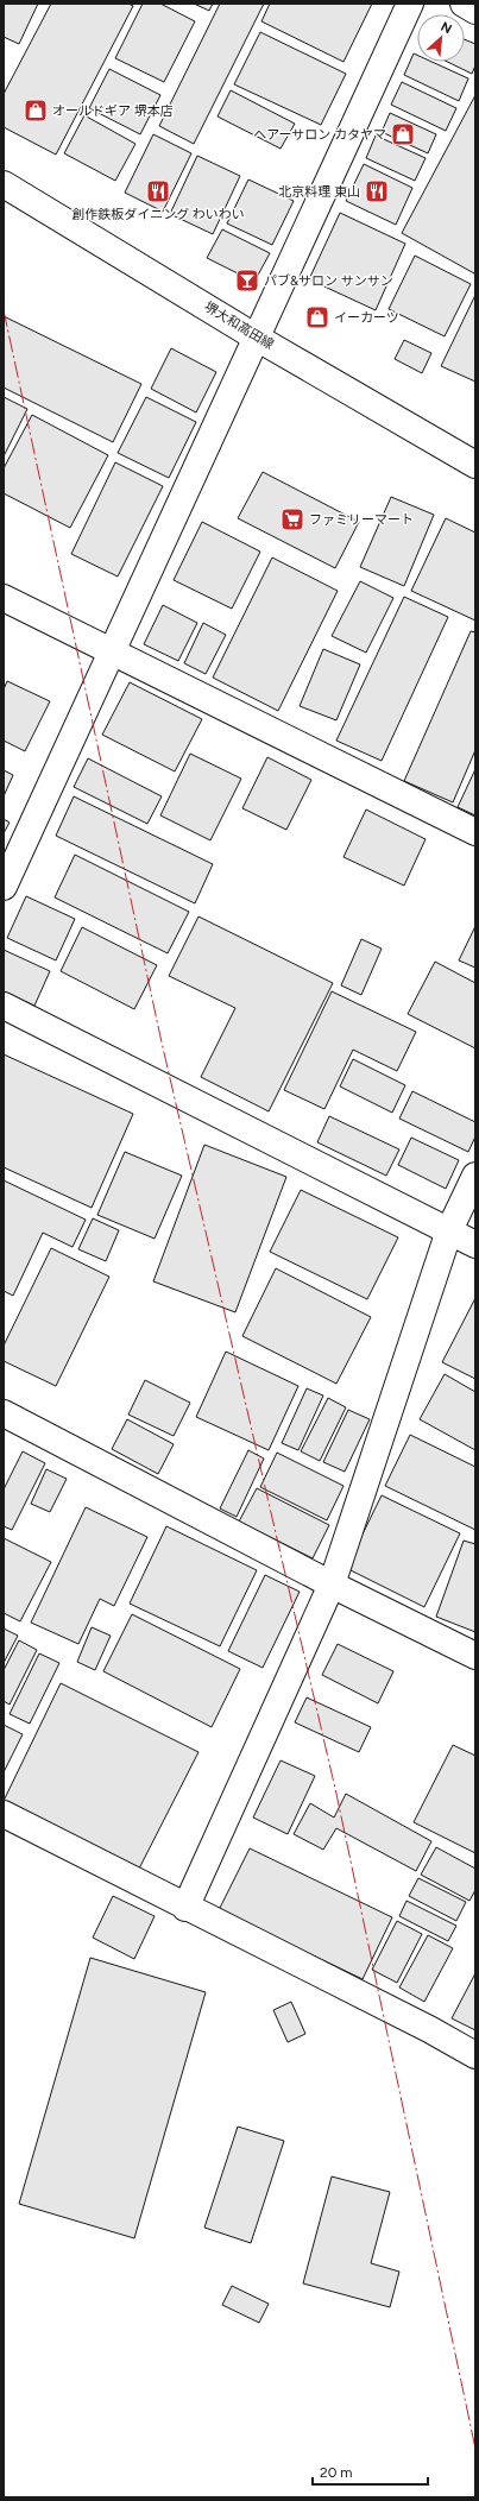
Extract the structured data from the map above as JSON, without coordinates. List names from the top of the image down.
{
  "streets": {
    "street": ["堺大和高田線"]
  },
  "places": {
    "shop": ["オールドギア 堺本店", "ヘアーサロン カタヤマ", "イーカーツ"],
    "restaurant": ["創作鉄板ダイニング わいわい", "北京料理 東山"],
    "bar": ["パブ&サロン サンサン"],
    "supermarket": ["ファミリーマート"]
  },
  "scale_bar": "20 m",
  "north": "top right"
}
